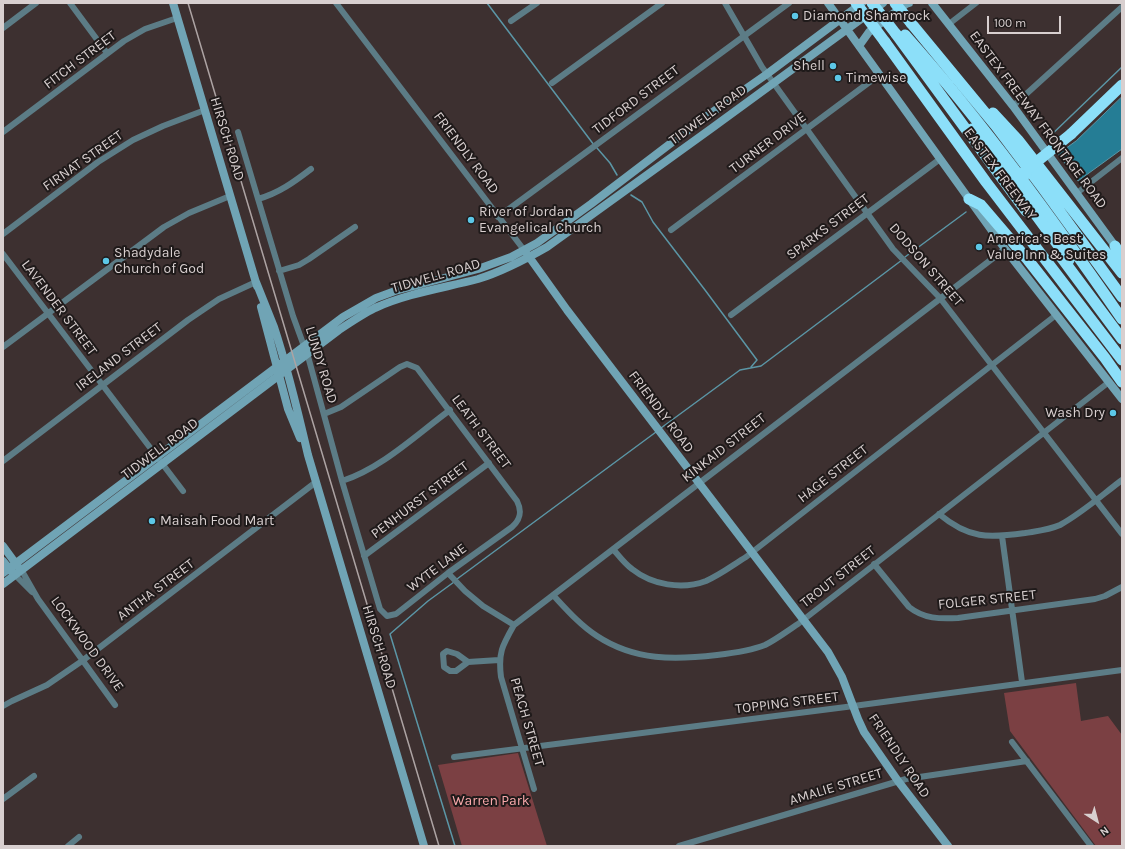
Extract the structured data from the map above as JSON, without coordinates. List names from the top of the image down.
{
  "streets": {
    "highway": ["EASTEX FREEWAY"],
    "main road": [
      "TIDWELL ROAD",
      "EASTEX FREEWAY FRONTAGE ROAD",
      "HIRSCH ROAD",
      "FRIENDLY ROAD",
      "LOCKWOOD DRIVE"
    ],
    "street": [
      "FITCH STREET",
      "TIDFORD STREET",
      "TURNER DRIVE",
      "FIRNAT STREET",
      "SPARKS STREET",
      "DODSON STREET",
      "LAVENDER STREET",
      "IRELAND STREET",
      "LUNDY ROAD",
      "LEATH STREET",
      "KINKAID STREET",
      "HAGE STREET",
      "PENHURST STREET",
      "WYTE LANE",
      "TROUT STREET",
      "ANTHA STREET",
      "FOLGER STREET",
      "TOPPING STREET",
      "PEACH STREET",
      "AMALIE STREET"
    ]
  },
  "crossings": [
    ["FITCH STREET", "HIRSCH ROAD"],
    ["TIDFORD STREET", "FRIENDLY ROAD"],
    ["TIDFORD STREET", "DODSON STREET"],
    ["TIDWELL ROAD", "HIRSCH ROAD"],
    ["TIDWELL ROAD", "FRIENDLY ROAD"],
    ["TIDWELL ROAD", "DODSON STREET"],
    ["TIDWELL ROAD", "LAVENDER STREET"],
    ["TIDWELL ROAD", "LUNDY ROAD"],
    ["TIDWELL ROAD", "LOCKWOOD DRIVE"],
    ["HIRSCH ROAD", "FIRNAT STREET"],
    ["HIRSCH ROAD", "IRELAND STREET"],
    ["HIRSCH ROAD", "ANTHA STREET"],
    ["TURNER DRIVE", "DODSON STREET"],
    ["FRIENDLY ROAD", "KINKAID STREET"],
    ["FRIENDLY ROAD", "HAGE STREET"],
    ["FRIENDLY ROAD", "TROUT STREET"],
    ["FRIENDLY ROAD", "TOPPING STREET"],
    ["FRIENDLY ROAD", "AMALIE STREET"],
    ["SPARKS STREET", "DODSON STREET"],
    ["DODSON STREET", "KINKAID STREET"],
    ["DODSON STREET", "HAGE STREET"],
    ["DODSON STREET", "TROUT STREET"],
    ["LAVENDER STREET", "IRELAND STREET"],
    ["LUNDY ROAD", "LEATH STREET"],
    ["LUNDY ROAD", "PENHURST STREET"],
    ["LUNDY ROAD", "WYTE LANE"],
    ["LEATH STREET", "PENHURST STREET"],
    ["LEATH STREET", "WYTE LANE"],
    ["KINKAID STREET", "HAGE STREET"],
    ["KINKAID STREET", "TROUT STREET"],
    ["KINKAID STREET", "PEACH STREET"],
    ["TROUT STREET", "FOLGER STREET"],
    ["ANTHA STREET", "LOCKWOOD DRIVE"],
    ["TOPPING STREET", "PEACH STREET"]
  ],
  "parks": ["Warren Park"],
  "places": [
    "Diamond Shamrock",
    "Shell",
    "Timewise",
    "River of Jordan Evangelical Church",
    "America’s Best Value Inn & Suites",
    "Shadydale Church of God",
    "Wash Dry",
    "Maisah Food Mart"
  ],
  "scale_bar": "100 m",
  "north": "bottom right"
}
